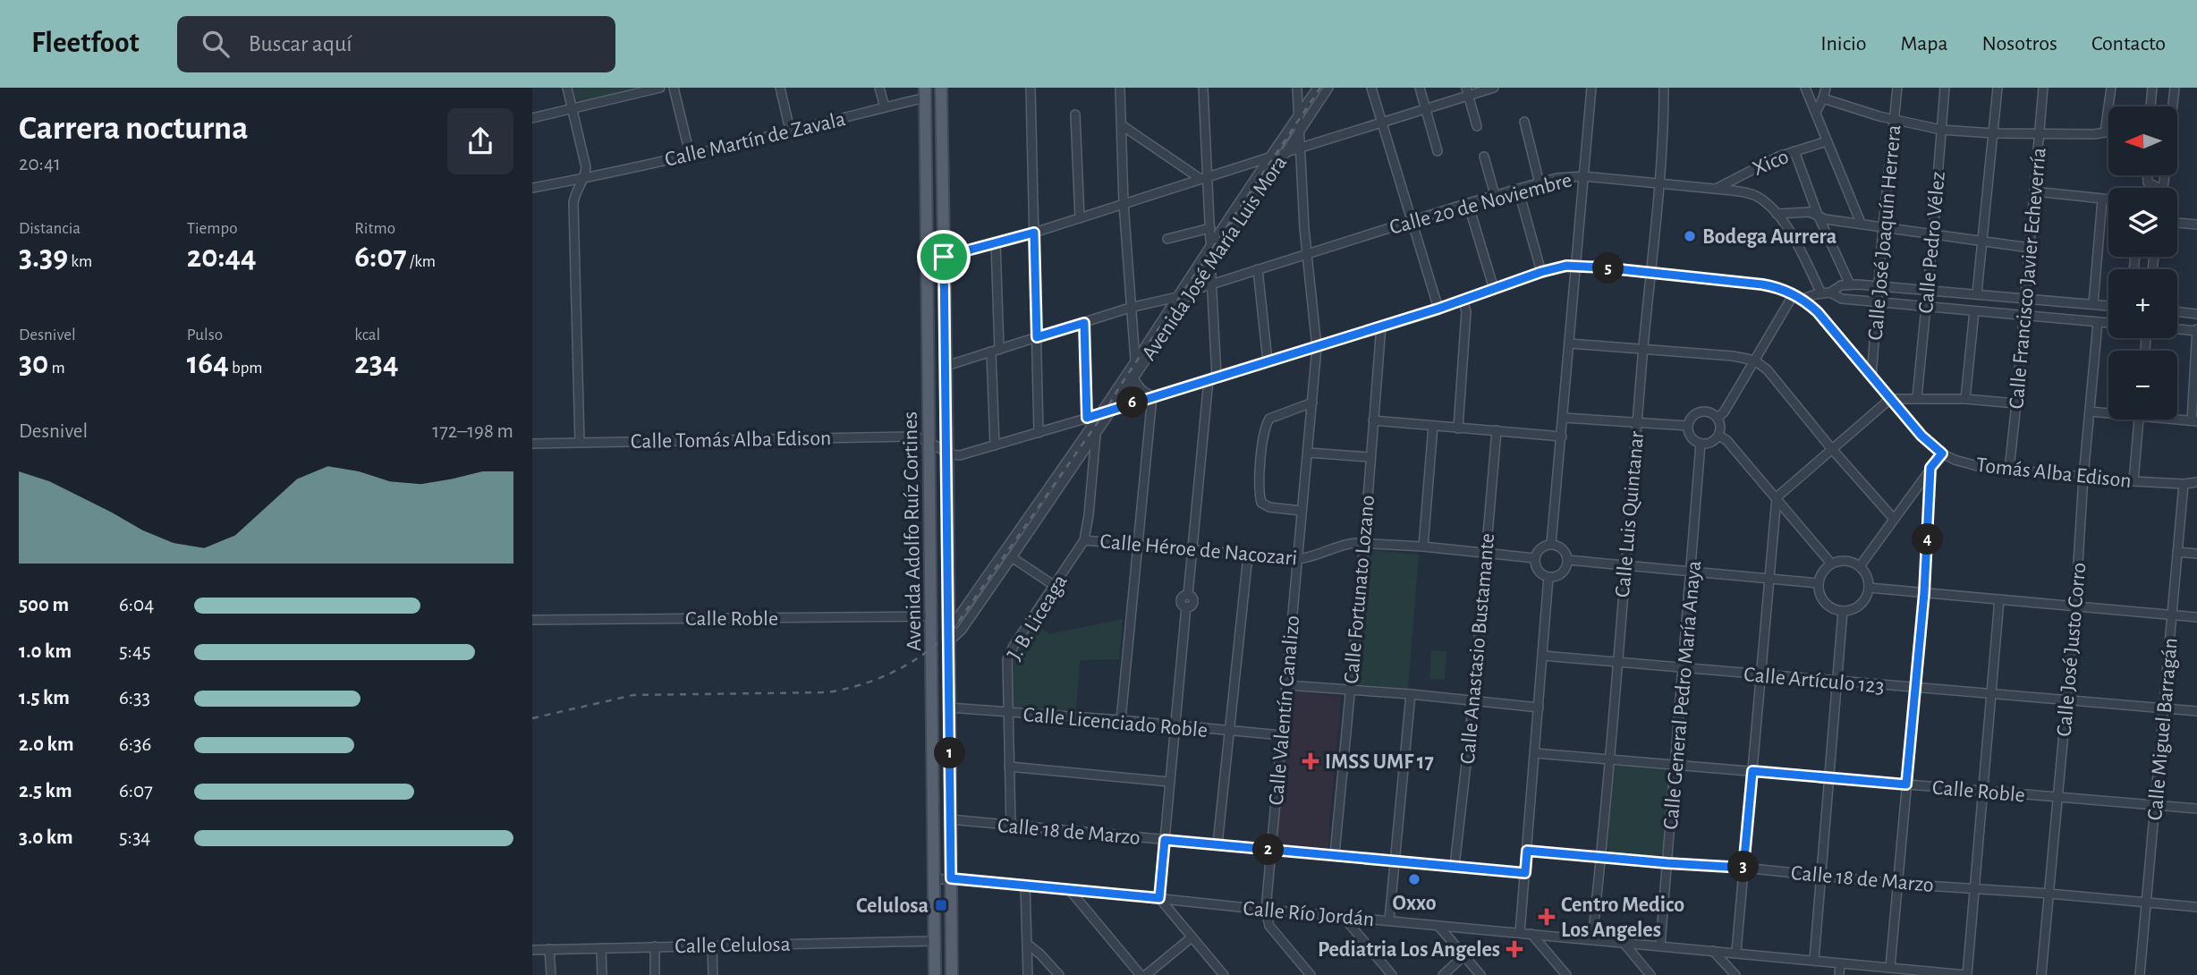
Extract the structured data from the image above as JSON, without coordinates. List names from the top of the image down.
{
  "streets": {
    "main road": ["Avenida Adolfo Ruíz Cortines"],
    "street": [
      "Calle Martín de Zavala",
      "Xico",
      "Calle 20 de Noviembre",
      "Calle José Joaquín Herrera",
      "Calle Pedro Vélez",
      "Avenida José María Luis Mora",
      "Calle Francisco Javier Echeverría",
      "Calle Tomás Alba Edison",
      "Tomás Alba Edison",
      "Calle Luis Quintanar",
      "Calle Héroe de Nacozari",
      "Calle Fortunato Lozano",
      "J. B. Liceaga",
      "Calle Roble",
      "Calle Anastasio Bustamante",
      "Calle José Justo Corro",
      "Calle Artículo 123",
      "Calle General Pedro María Anaya",
      "Calle Valentín Canalizo",
      "Calle Licenciado Roble",
      "Calle Miguel Barragán",
      "Calle 18 de Marzo",
      "Calle Río Jordán",
      "Calle Celulosa"
    ]
  },
  "crossings": [
    ["Calle Martín de Zavala", "Avenida Adolfo Ruíz Cortines"],
    ["Xico", "Calle 20 de Noviembre"],
    ["Calle 20 de Noviembre", "Avenida José María Luis Mora"],
    ["Calle 20 de Noviembre", "Calle Luis Quintanar"],
    ["Calle 20 de Noviembre", "Calle Valentín Canalizo"],
    ["Calle José Joaquín Herrera", "Tomás Alba Edison"],
    ["Avenida José María Luis Mora", "Tomás Alba Edison"],
    ["Avenida José María Luis Mora", "Avenida Adolfo Ruíz Cortines"],
    ["Avenida José María Luis Mora", "J. B. Liceaga"],
    ["Avenida José María Luis Mora", "Calle Valentín Canalizo"],
    ["Calle Francisco Javier Echeverría", "Tomás Alba Edison"],
    ["Calle Tomás Alba Edison", "Avenida Adolfo Ruíz Cortines"],
    ["Tomás Alba Edison", "Calle Luis Quintanar"],
    ["Tomás Alba Edison", "Avenida Adolfo Ruíz Cortines"],
    ["Tomás Alba Edison", "Calle Fortunato Lozano"],
    ["Tomás Alba Edison", "J. B. Liceaga"],
    ["Tomás Alba Edison", "Calle José Justo Corro"],
    ["Tomás Alba Edison", "Calle Valentín Canalizo"],
    ["Tomás Alba Edison", "Calle Miguel Barragán"],
    ["Calle Luis Quintanar", "Calle Roble"],
    ["Calle Luis Quintanar", "Calle Artículo 123"],
    ["Calle Luis Quintanar", "Calle 18 de Marzo"],
    ["Calle Luis Quintanar", "Calle Río Jordán"],
    ["Avenida Adolfo Ruíz Cortines", "Calle Roble"],
    ["Avenida Adolfo Ruíz Cortines", "Calle Licenciado Roble"],
    ["Avenida Adolfo Ruíz Cortines", "Calle 18 de Marzo"],
    ["Avenida Adolfo Ruíz Cortines", "Calle Río Jordán"],
    ["Avenida Adolfo Ruíz Cortines", "Calle Celulosa"],
    ["Calle Héroe de Nacozari", "Calle Fortunato Lozano"],
    ["Calle Héroe de Nacozari", "J. B. Liceaga"],
    ["Calle Héroe de Nacozari", "Calle Anastasio Bustamante"],
    ["Calle Héroe de Nacozari", "Calle Valentín Canalizo"],
    ["Calle Fortunato Lozano", "Calle 18 de Marzo"],
    ["J. B. Liceaga", "Calle Licenciado Roble"],
    ["J. B. Liceaga", "Calle 18 de Marzo"],
    ["Calle Roble", "Calle José Justo Corro"],
    ["Calle Roble", "Calle General Pedro María Anaya"],
    ["Calle Roble", "Calle Miguel Barragán"],
    ["Calle Anastasio Bustamante", "Calle 18 de Marzo"],
    ["Calle José Justo Corro", "Calle Artículo 123"],
    ["Calle José Justo Corro", "Calle 18 de Marzo"],
    ["Calle Artículo 123", "Calle General Pedro María Anaya"],
    ["Calle Artículo 123", "Calle Miguel Barragán"],
    ["Calle General Pedro María Anaya", "Calle 18 de Marzo"],
    ["Calle General Pedro María Anaya", "Calle Río Jordán"],
    ["Calle Valentín Canalizo", "Calle Licenciado Roble"],
    ["Calle Valentín Canalizo", "Calle 18 de Marzo"],
    ["Calle Valentín Canalizo", "Calle Río Jordán"],
    ["Calle Miguel Barragán", "Calle 18 de Marzo"]
  ],
  "places": {
    "other": ["Bodega Aurrera", "Oxxo"],
    "health": ["IMSS UMF 17", "Centro Medico Los Angeles", "Pediatria Los Angeles"],
    "transit": ["Celulosa"]
  },
  "north": "left",
  "page": {
    "header": "Fleetfoot",
    "search": "Buscar aquí",
    "nav": [
      "Inicio",
      "Mapa",
      "Nosotros",
      "Contacto"
    ],
    "heading": ["Carrera nocturna", "20:41"],
    "map_buttons": ["+", "−"],
    "stats": [
      ["Distancia", "3.39 km"],
      ["Tiempo", "20:44"],
      ["Ritmo", "6:07 /km"],
      ["Desnivel", "30 m"],
      ["Pulso", "164 bpm"],
      ["kcal", "234"]
    ],
    "pins": [
      "5",
      "6",
      "4",
      "1",
      "2",
      "3"
    ],
    "chart": ["Desnivel", "172–198 m"],
    "list": [
      {
        "name": "500 m",
        "note": "6:04"
      },
      {
        "name": "1.0 km",
        "note": "5:45"
      },
      {
        "name": "1.5 km",
        "note": "6:33"
      },
      {
        "name": "2.0 km",
        "note": "6:36"
      },
      {
        "name": "2.5 km",
        "note": "6:07"
      },
      {
        "name": "3.0 km",
        "note": "5:34"
      }
    ]
  }
}
